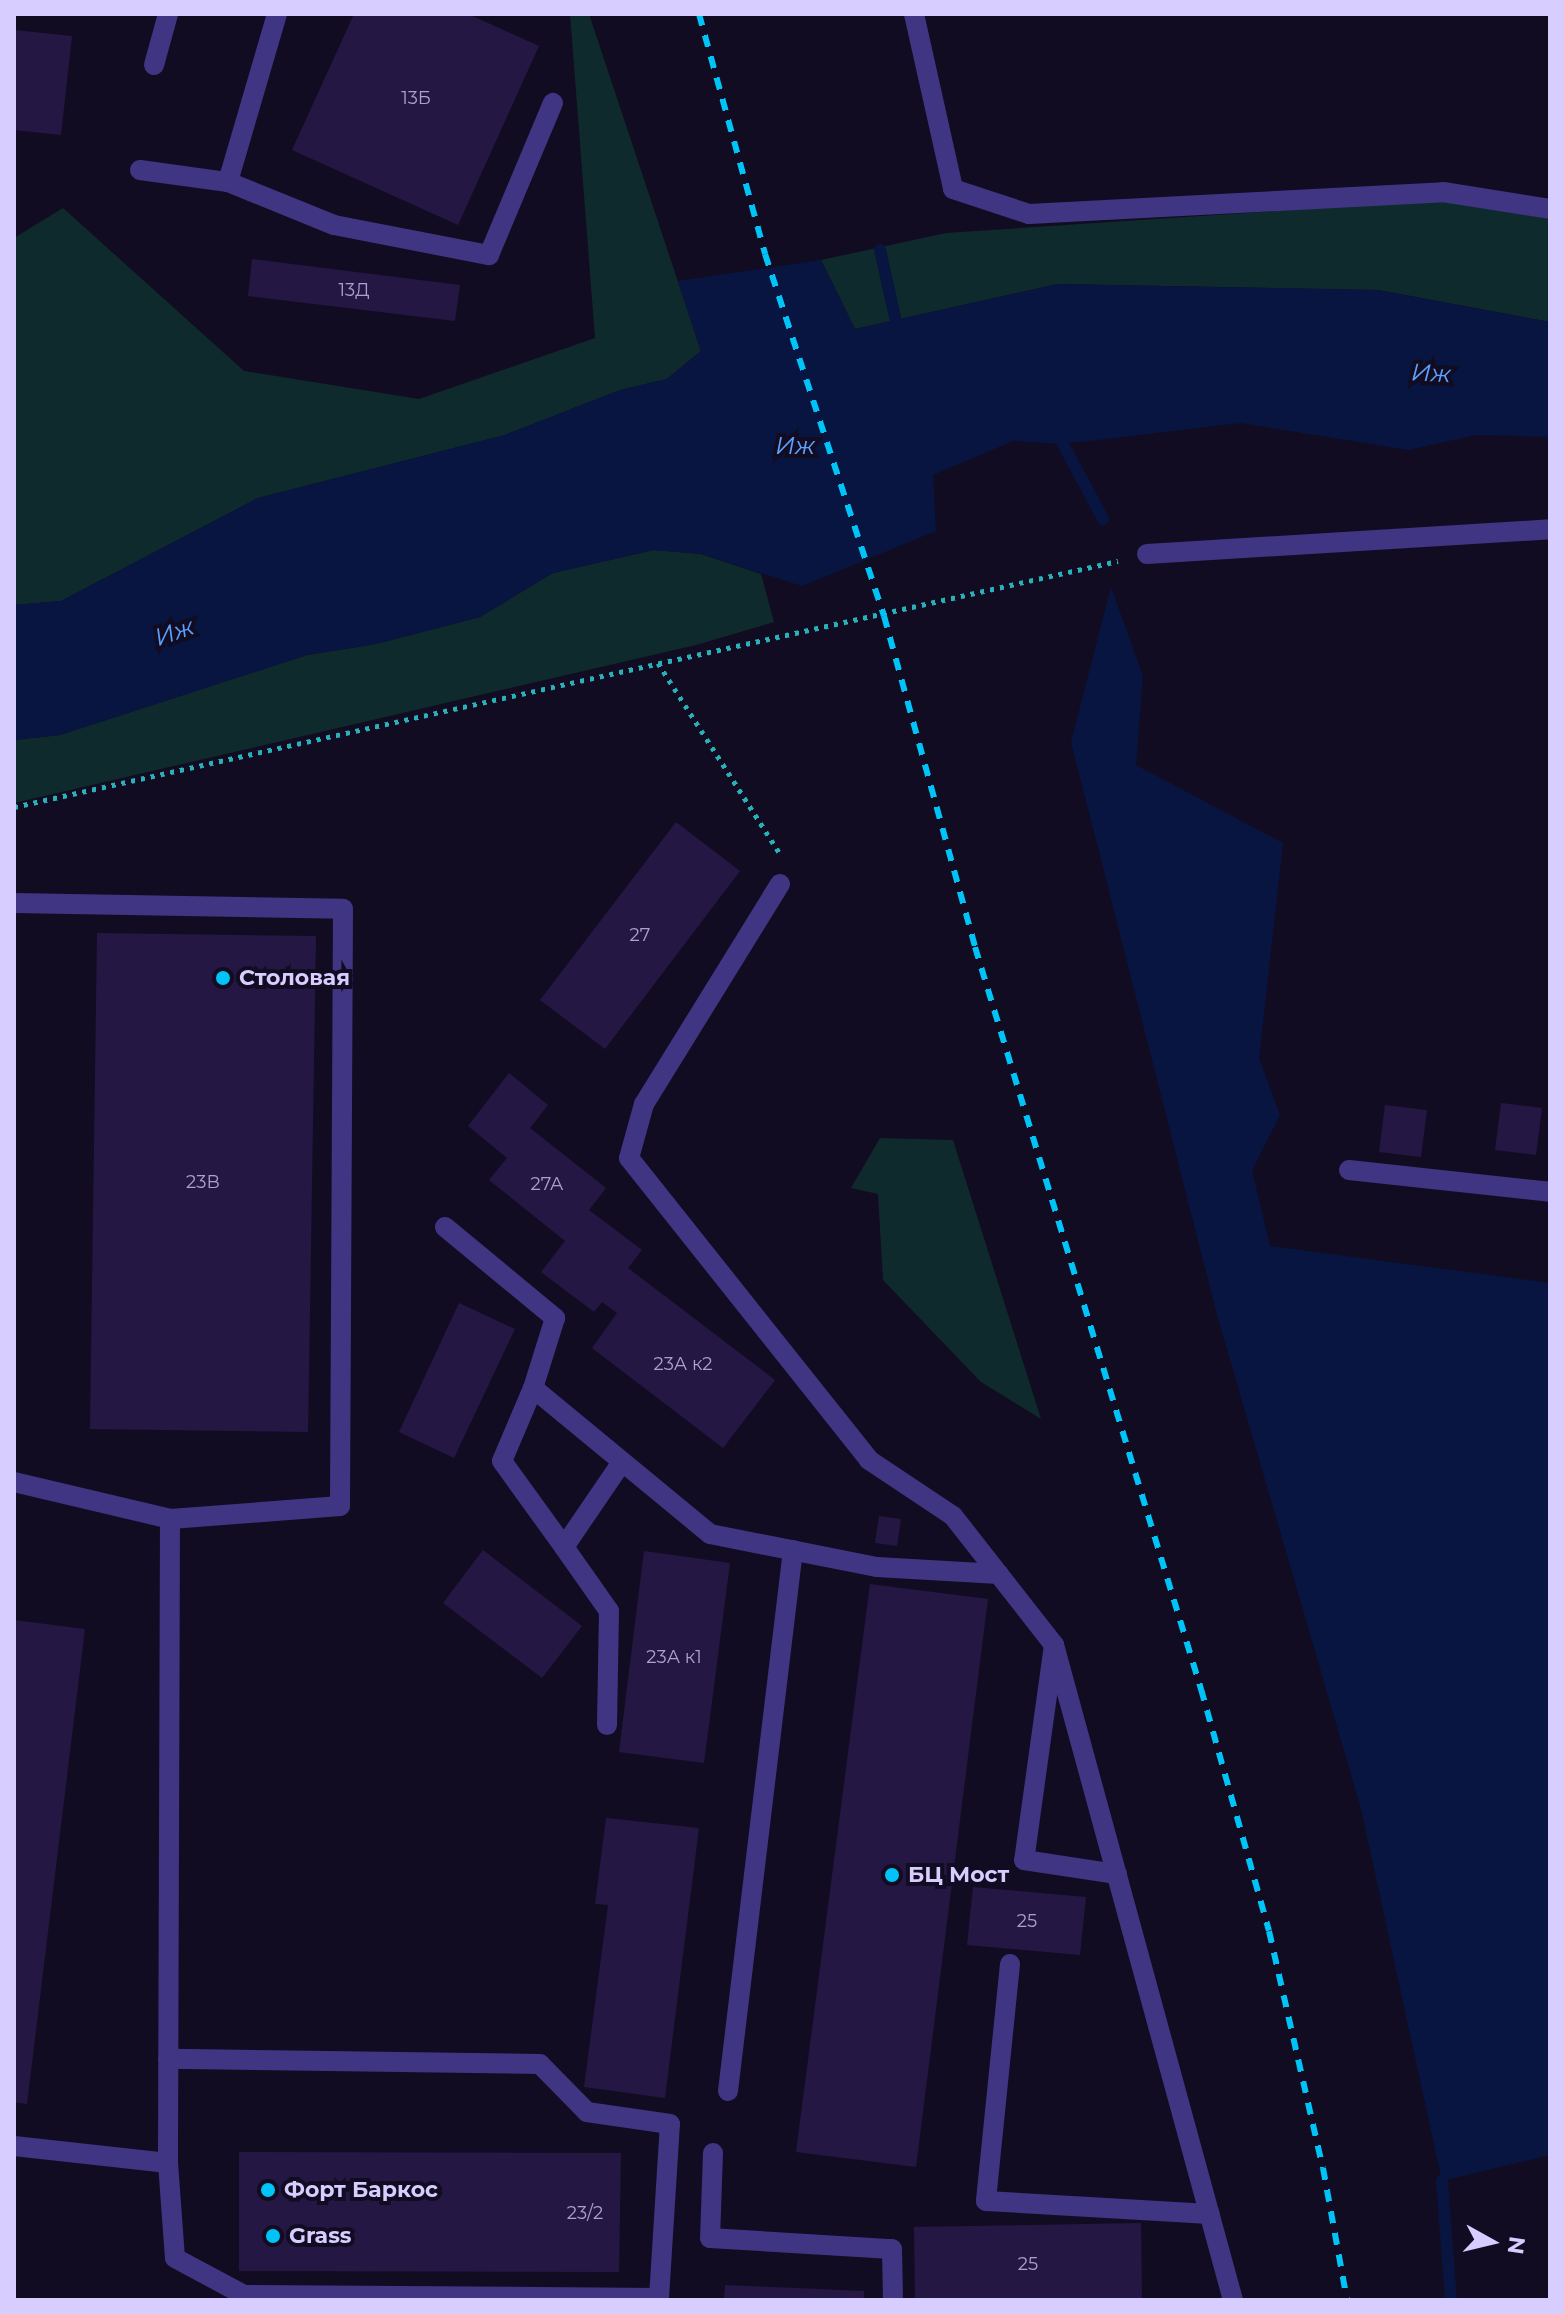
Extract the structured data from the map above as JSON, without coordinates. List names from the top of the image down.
{
  "water": ["Иж"],
  "places": [
    "Столовая",
    "БЦ Мост",
    "Форт Баркос",
    "Grass"
  ],
  "house_numbers": [
    "13Б",
    "13Д",
    "27",
    "23В",
    "27А",
    "23А к2",
    "23А к1",
    "25",
    "23/2",
    "25"
  ],
  "north": "right"
}
